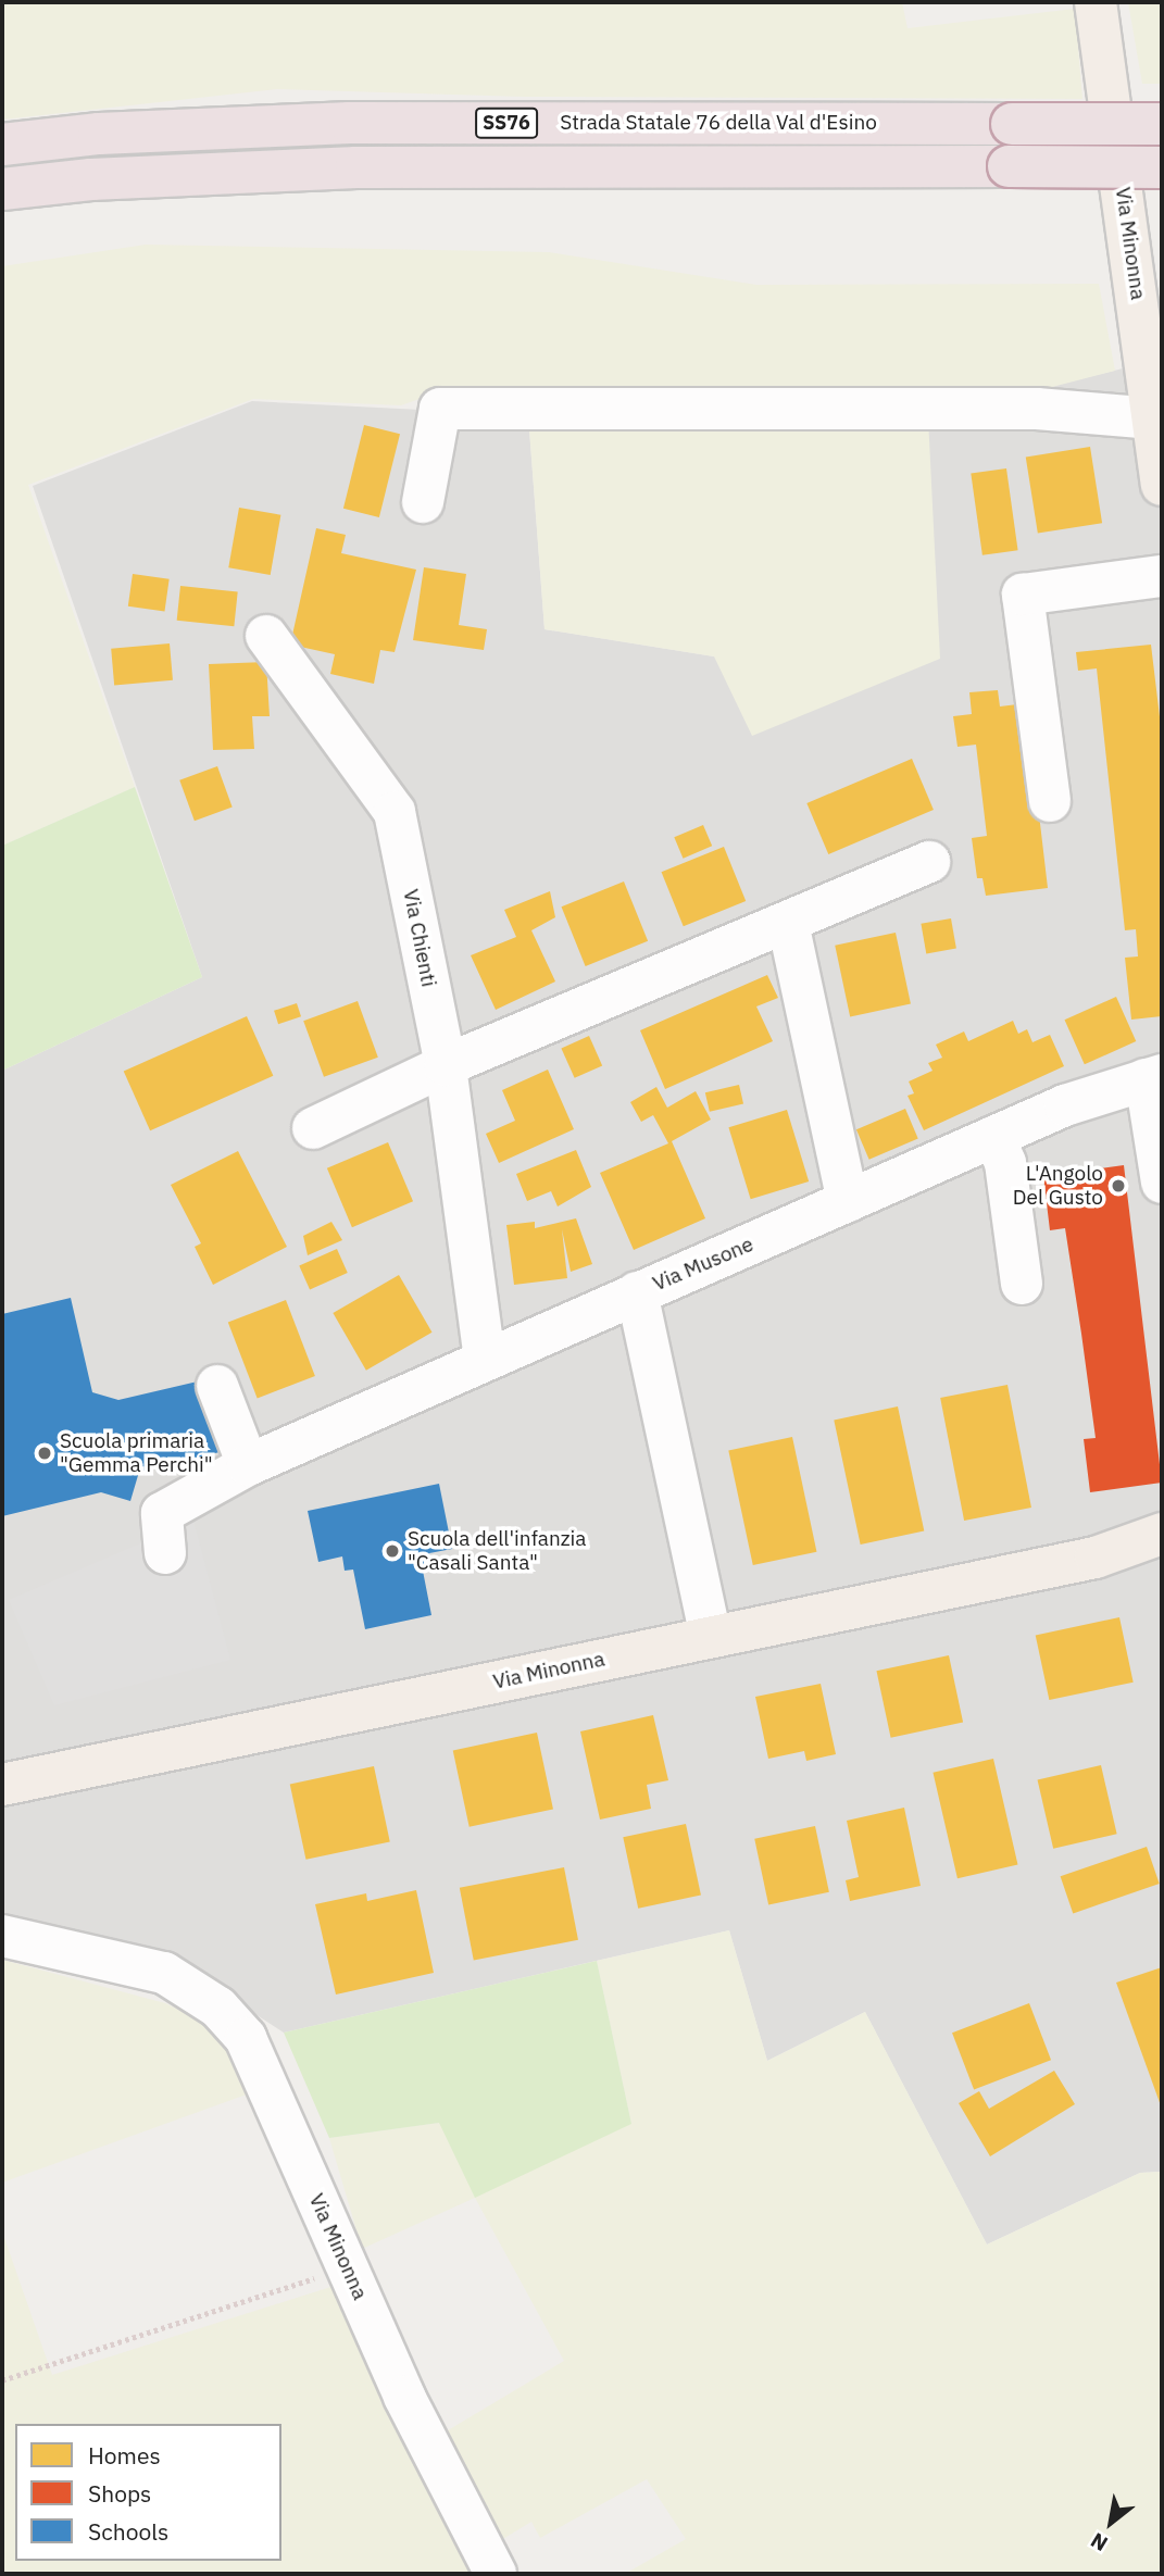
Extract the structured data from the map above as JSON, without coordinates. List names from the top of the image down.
{
  "streets": {
    "highway": ["SS76", "Strada Statale 76 della Val d'Esino"],
    "main road": ["Via Minonna"],
    "street": ["Via Chienti", "Via Musone"]
  },
  "crossings": [
    ["Via Chienti", "Via Musone"]
  ],
  "places": ["L'Angolo Del Gusto", "Scuola primaria \"Gemma Perchi\"", "Scuola dell'infanzia \"Casali Santa\""],
  "legend": ["Homes", "Shops", "Schools"],
  "north": "bottom left"
}
